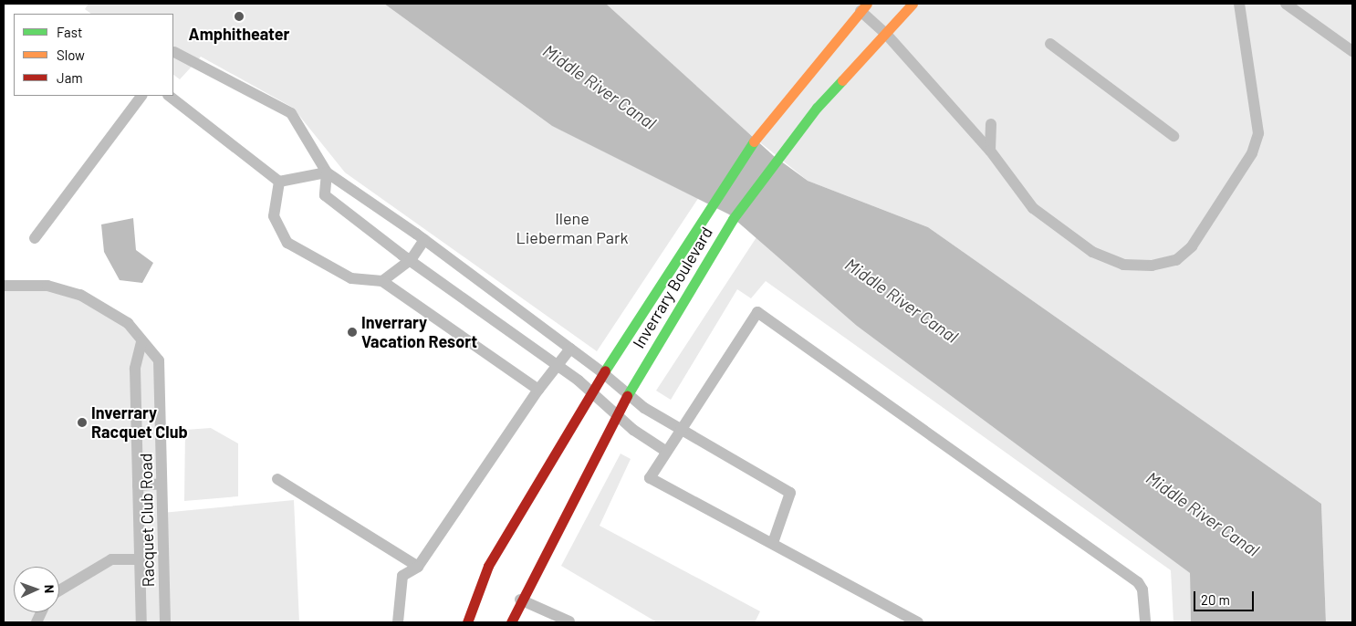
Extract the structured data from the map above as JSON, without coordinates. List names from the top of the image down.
{
  "streets": {
    "street": ["Inverrary Boulevard"],
    "lane": ["Racquet Club Road"]
  },
  "water": ["Middle River Canal"],
  "parks": ["Ilene Lieberman Park"],
  "places": ["Amphitheater", "Inverrary Vacation Resort", "Inverrary Racquet Club"],
  "legend": ["Fast", "Slow", "Jam"],
  "scale_bar": "20 m",
  "north": "right"
}
